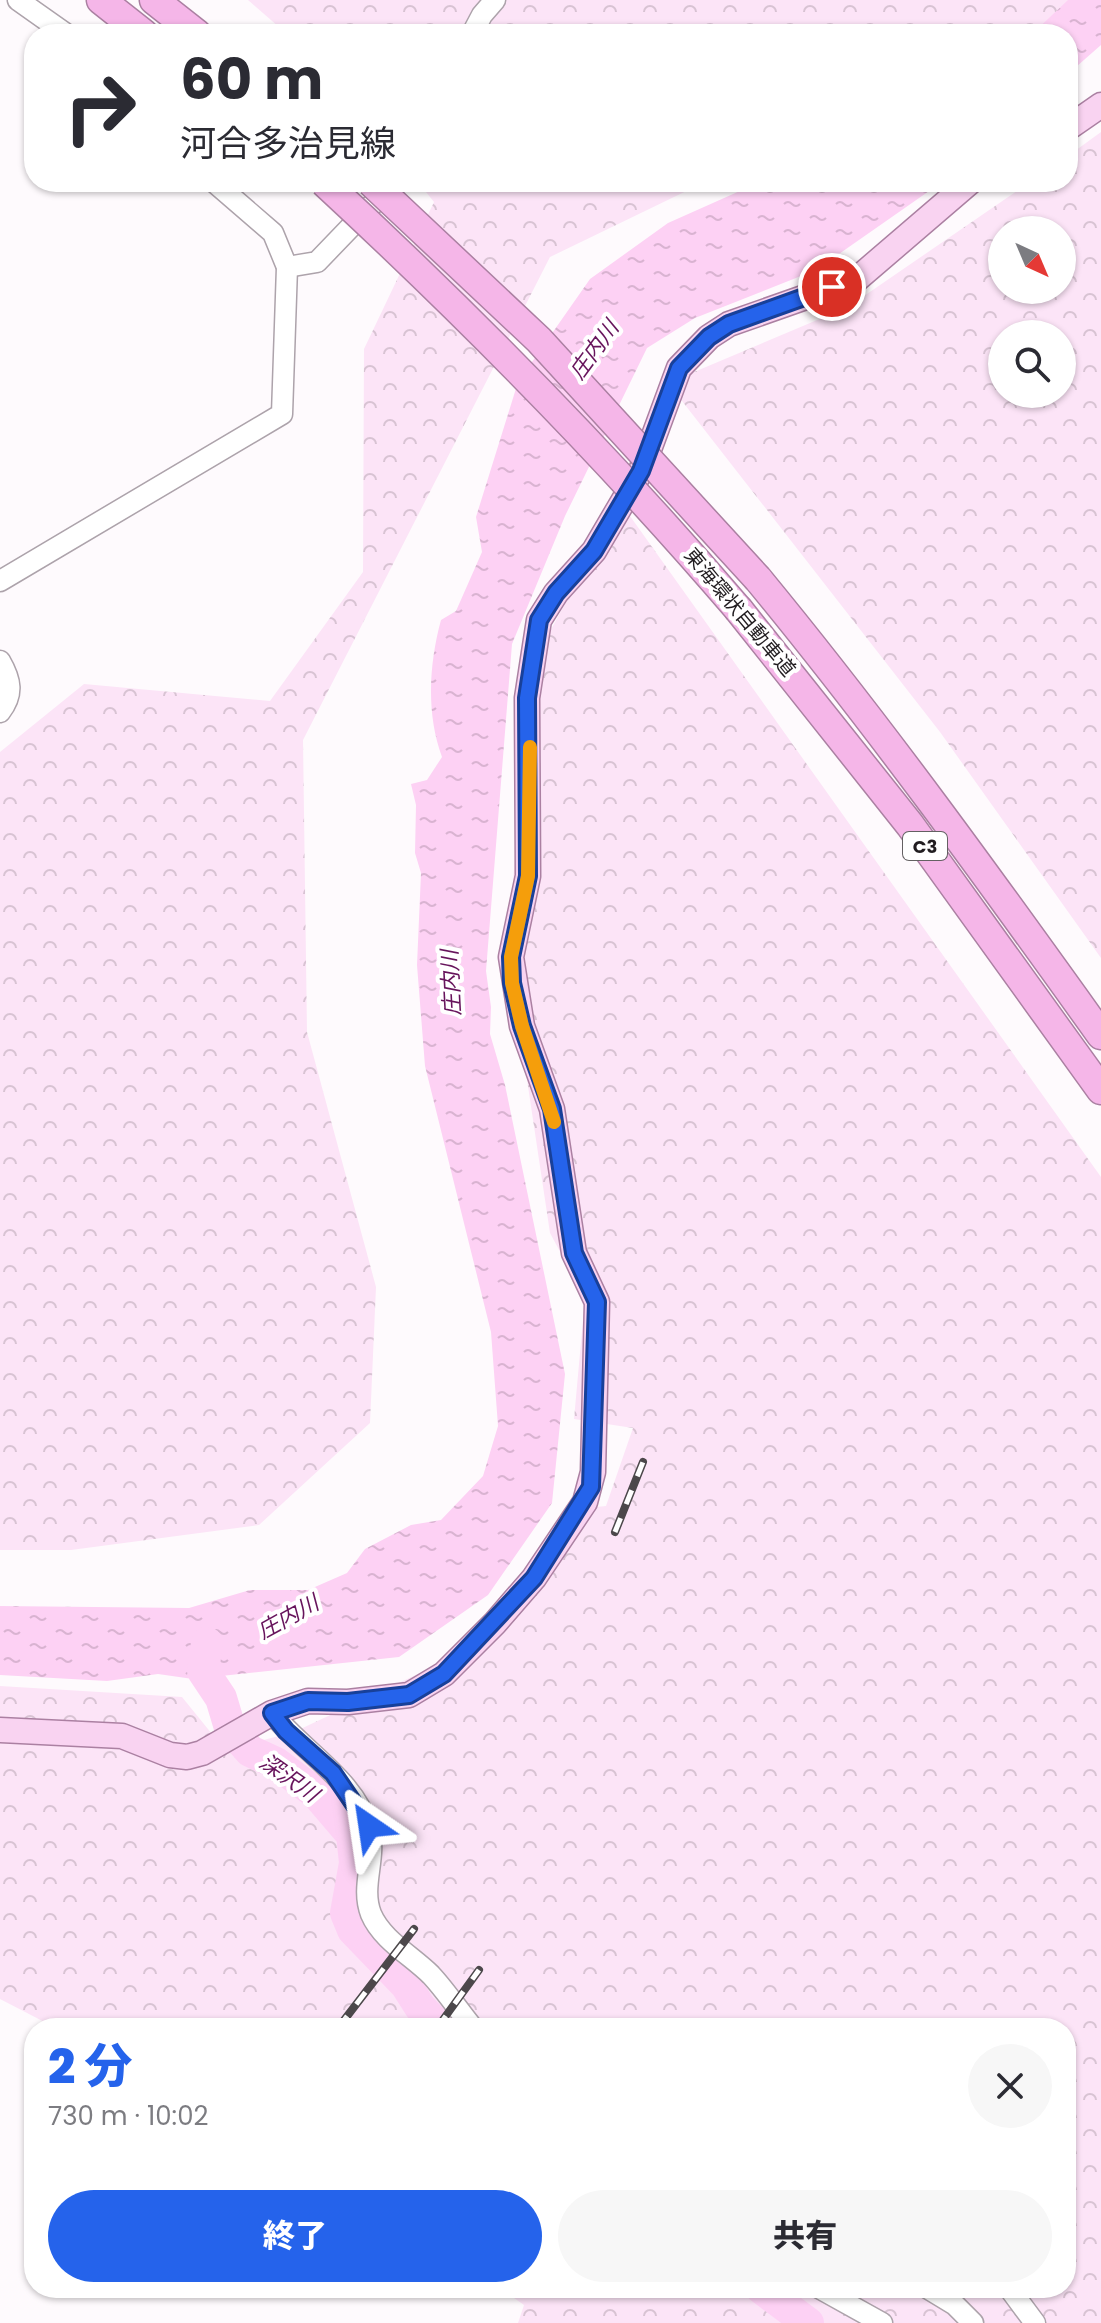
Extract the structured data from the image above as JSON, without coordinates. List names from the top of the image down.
{
  "streets": {
    "highway": ["東海環状自動車道", "C3"]
  },
  "water": ["庄内川", "深沢川"],
  "north": "bottom right",
  "page": {
    "turn": ["60 m", "河合多治見線"],
    "heading": ["2 分", "730 m · 10:02"],
    "buttons": ["終了", "共有"]
  }
}
